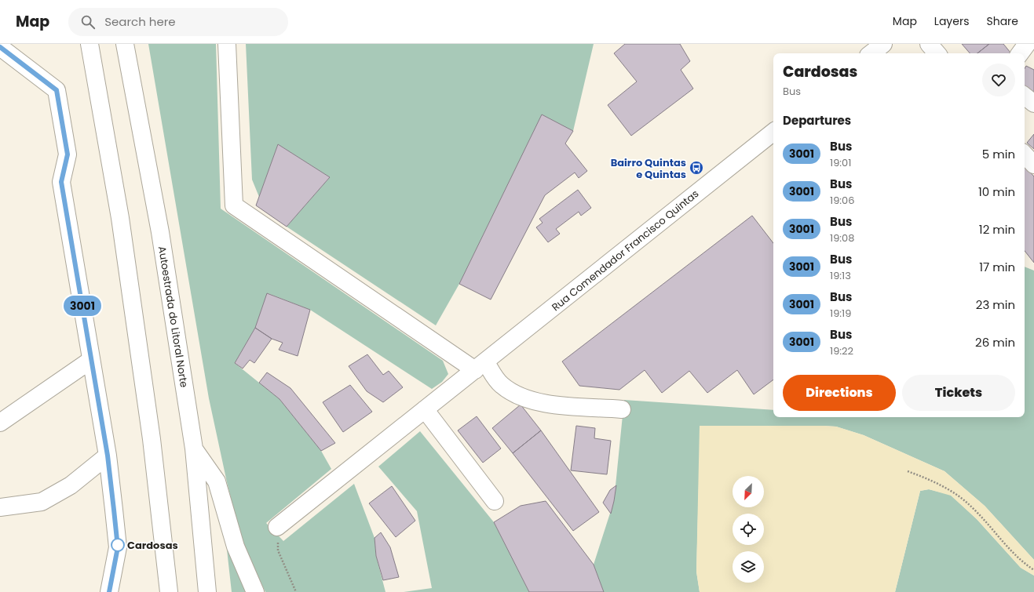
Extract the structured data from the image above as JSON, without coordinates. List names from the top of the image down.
{
  "streets": {
    "main road": ["Rua Comendador Francisco Quintas", "Autoestrada do Litoral Norte"]
  },
  "places": {
    "bus stop": ["Bairro Quintas e Quintas"],
    "other": ["Cardosas"]
  },
  "lines": ["bus line 3001"],
  "north": "bottom left",
  "page": {
    "header": "Map",
    "search": "Search here",
    "nav": ["Map", "Layers", "Share"],
    "on_map": "3001",
    "heading": [
      ["Cardosas", "Bus"],
      "Departures"
    ],
    "list": [
      {
        "mark": "3001",
        "name": "Bus",
        "note": "19:01",
        "value": "5 min"
      },
      {
        "mark": "3001",
        "name": "Bus",
        "note": "19:06",
        "value": "10 min"
      },
      {
        "mark": "3001",
        "name": "Bus",
        "note": "19:08",
        "value": "12 min"
      },
      {
        "mark": "3001",
        "name": "Bus",
        "note": "19:13",
        "value": "17 min"
      },
      {
        "mark": "3001",
        "name": "Bus",
        "note": "19:19",
        "value": "23 min"
      },
      {
        "mark": "3001",
        "name": "Bus",
        "note": "19:22",
        "value": "26 min"
      }
    ],
    "buttons": ["Directions", "Tickets"]
  }
}
